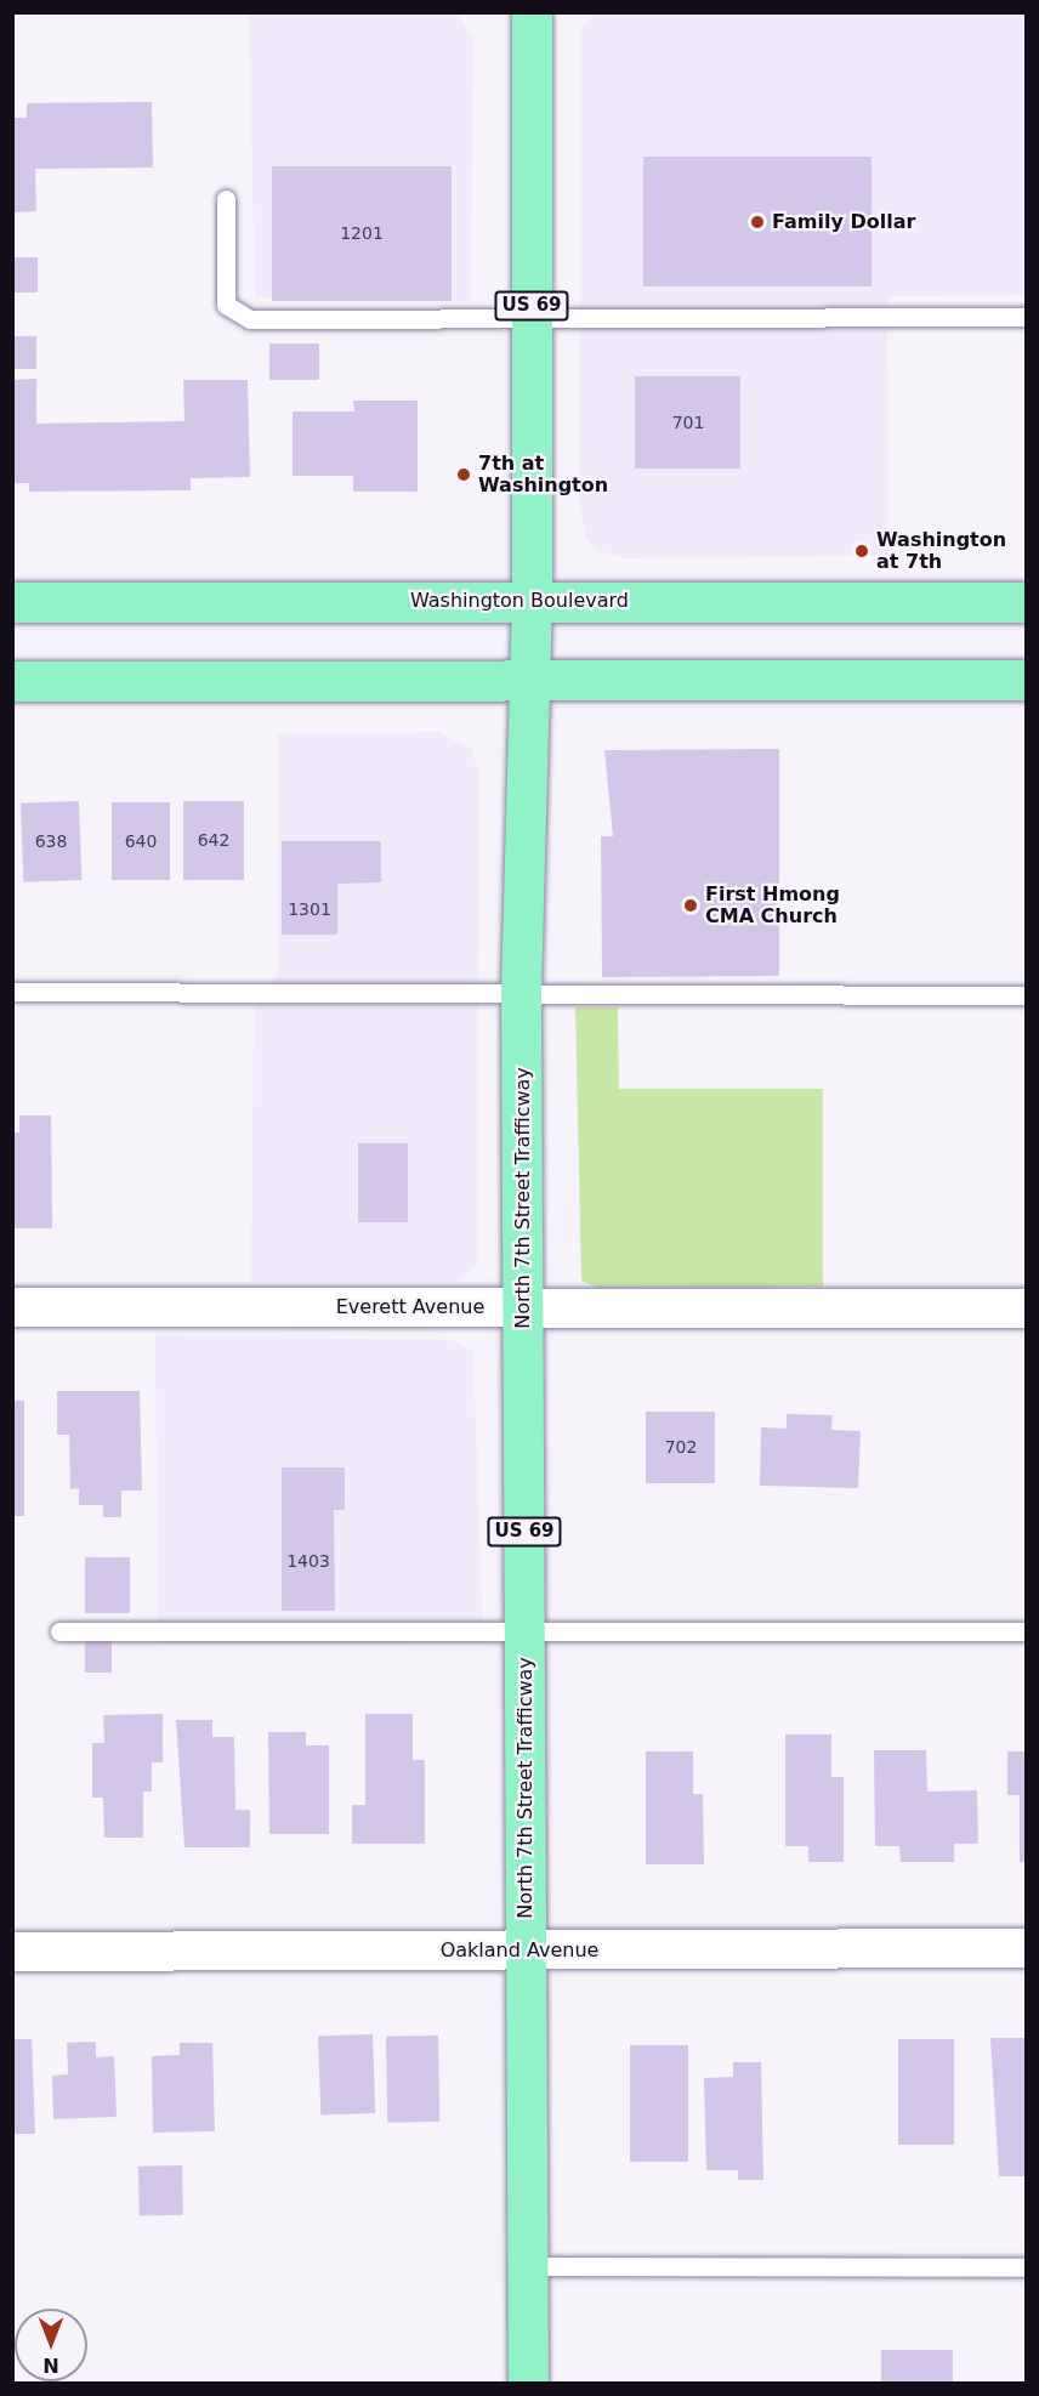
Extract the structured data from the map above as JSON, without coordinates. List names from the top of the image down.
{
  "streets": {
    "main road": ["US 69", "Washington Boulevard", "North 7th Street Trafficway"],
    "street": ["Everett Avenue", "Oakland Avenue"]
  },
  "crossings": [
    ["Washington Boulevard", "North 7th Street Trafficway"],
    ["North 7th Street Trafficway", "Everett Avenue"],
    ["North 7th Street Trafficway", "Oakland Avenue"]
  ],
  "places": [
    "Family Dollar",
    "7th at Washington",
    "Washington at 7th",
    "First Hmong CMA Church"
  ],
  "house_numbers": [
    "1201",
    "701",
    "642",
    "638",
    "640",
    "1301",
    "702",
    "1403"
  ],
  "north": "bottom"
}
